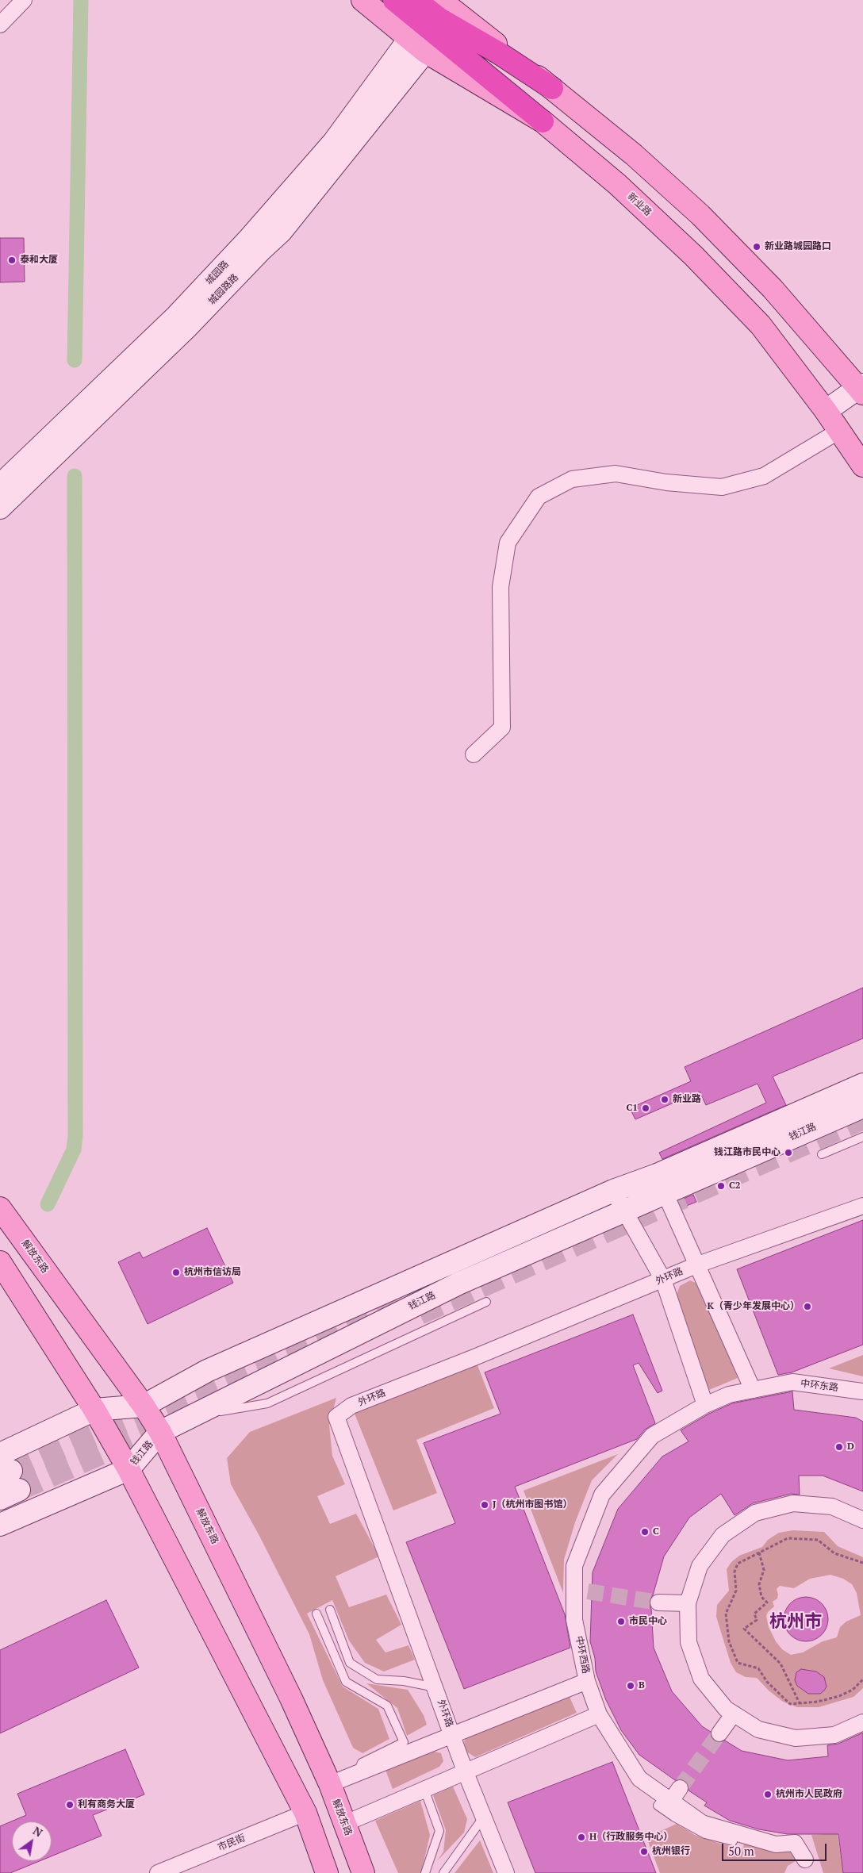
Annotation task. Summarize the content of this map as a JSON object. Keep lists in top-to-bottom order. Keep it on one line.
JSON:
{"streets":{"main road":["新业路","城园路","城园路路","钱江路","解放东路"],"street":["外环路","中环东路","中环西路","市民街"]},"crossings":[["新业路","城园路"],["新业路","城园路路"],["城园路","城园路路"],["钱江路","解放东路"],["中环东路","中环西路"]],"districts":["杭州市"],"places":["新业路城园路口","泰和大厦","新业路","C1","钱江路市民中心","C2","杭州市信访局","K（青少年发展中心）","D","J（杭州市图书馆）","C","市民中心","B","杭州市人民政府","利有商务大厦","H（行政服务中心）","杭州银行"],"scale_bar":"50 m","north":"top right"}
